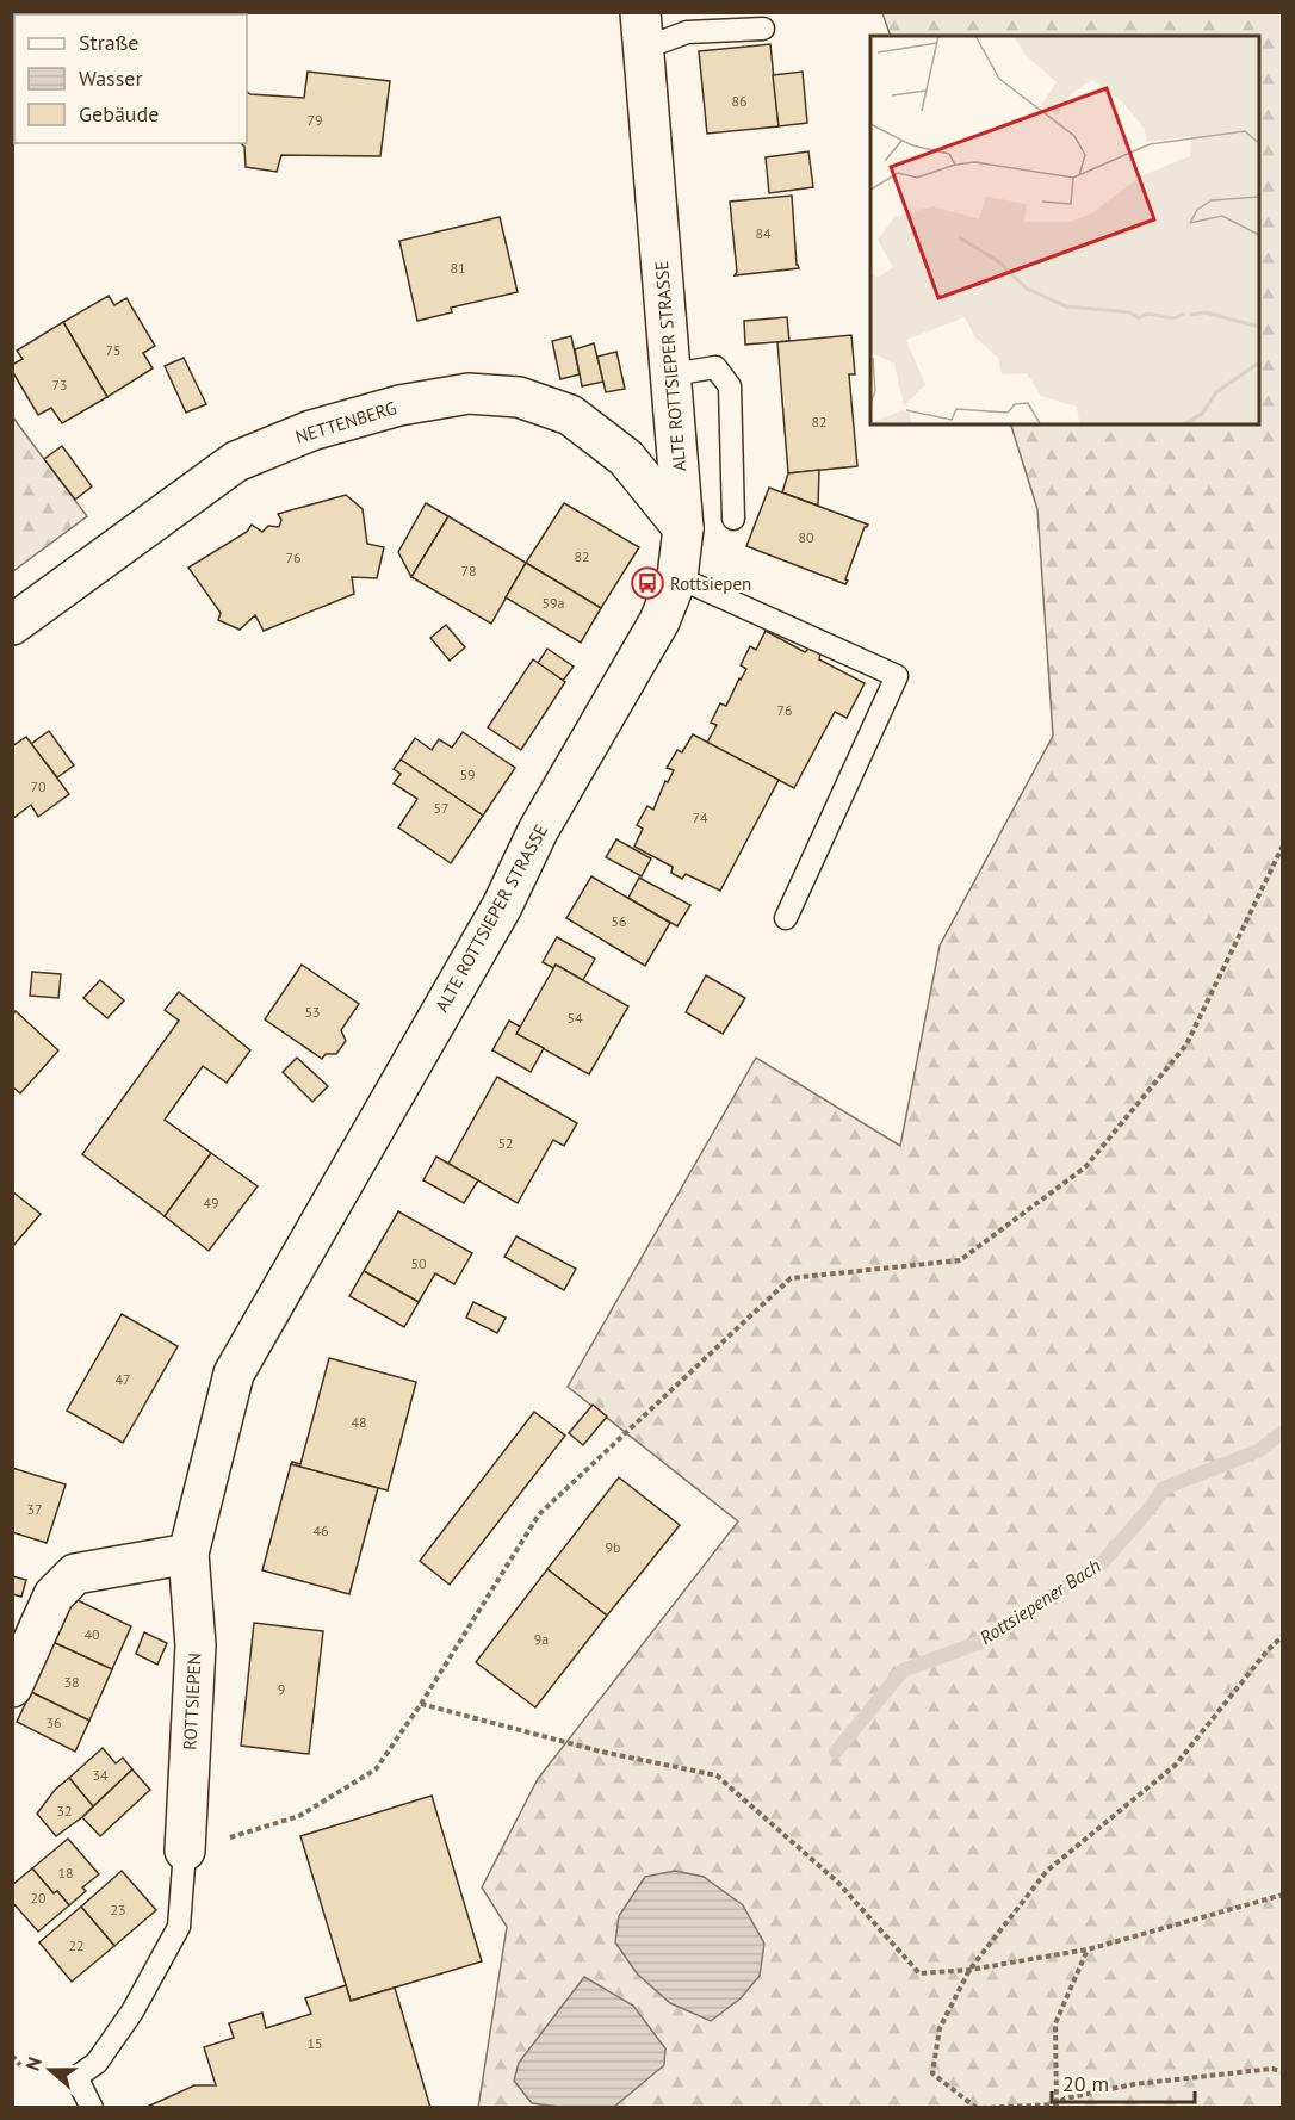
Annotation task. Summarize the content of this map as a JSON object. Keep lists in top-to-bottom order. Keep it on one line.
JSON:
{"streets":{"street":["ALTE ROTTSIEPER STRASSE","NETTENBERG","ROTTSIEPEN"]},"crossings":[["ALTE ROTTSIEPER STRASSE","NETTENBERG"],["ALTE ROTTSIEPER STRASSE","ROTTSIEPEN"]],"water":["Rottsiepener Bach"],"places":{"bus stop":["Rottsiepen"]},"house_numbers":["86","79","84","81","75","73","82","80","82","76","78","59a","76","59","70","57","74","56","53","54","52","49","50","47","48","37","46","9b","40","9a","38","9","36","34","32","18","20","23","22","15"],"legend":["Straße","Wasser","Gebäude"],"scale_bar":"20 m","north":"left"}
